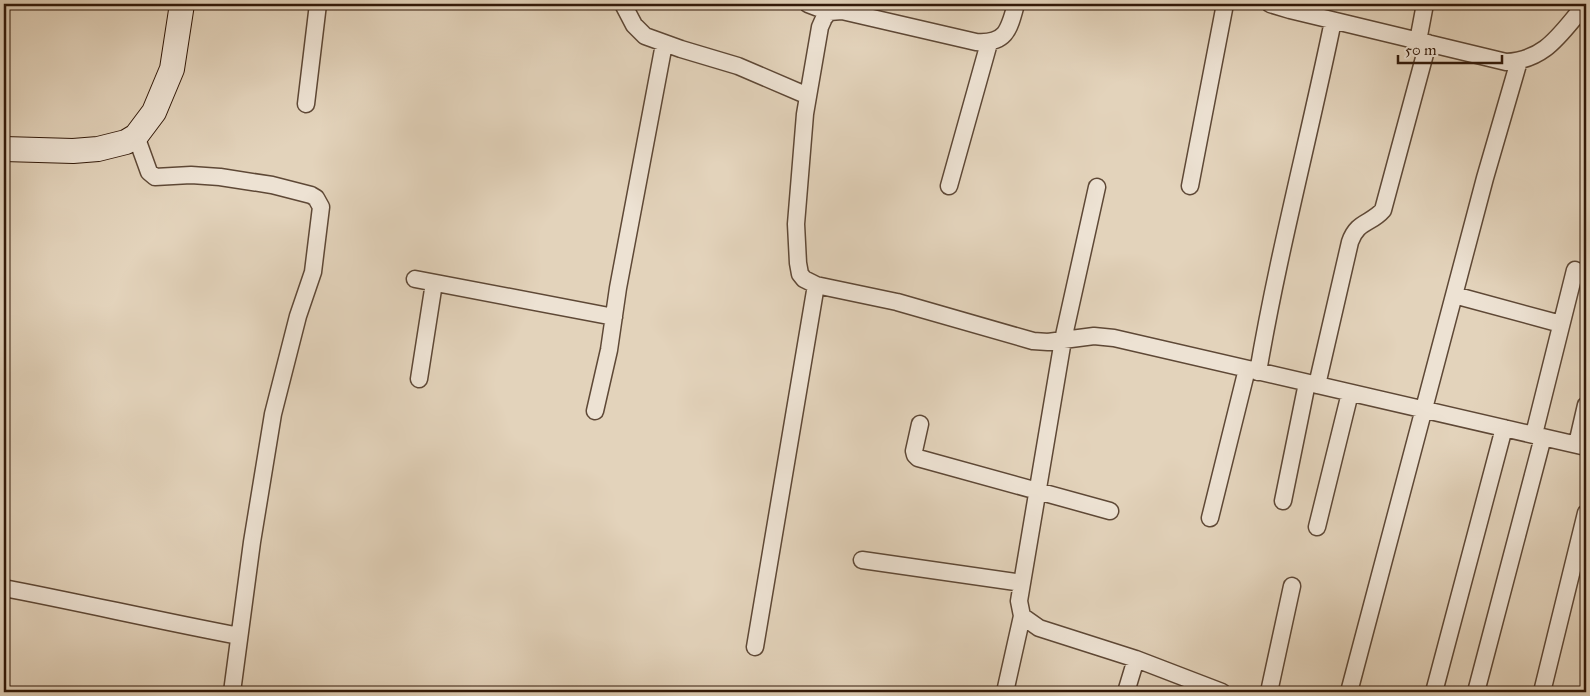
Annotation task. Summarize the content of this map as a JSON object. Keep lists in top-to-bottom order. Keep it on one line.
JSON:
{"scale_bar":"50 m"}
